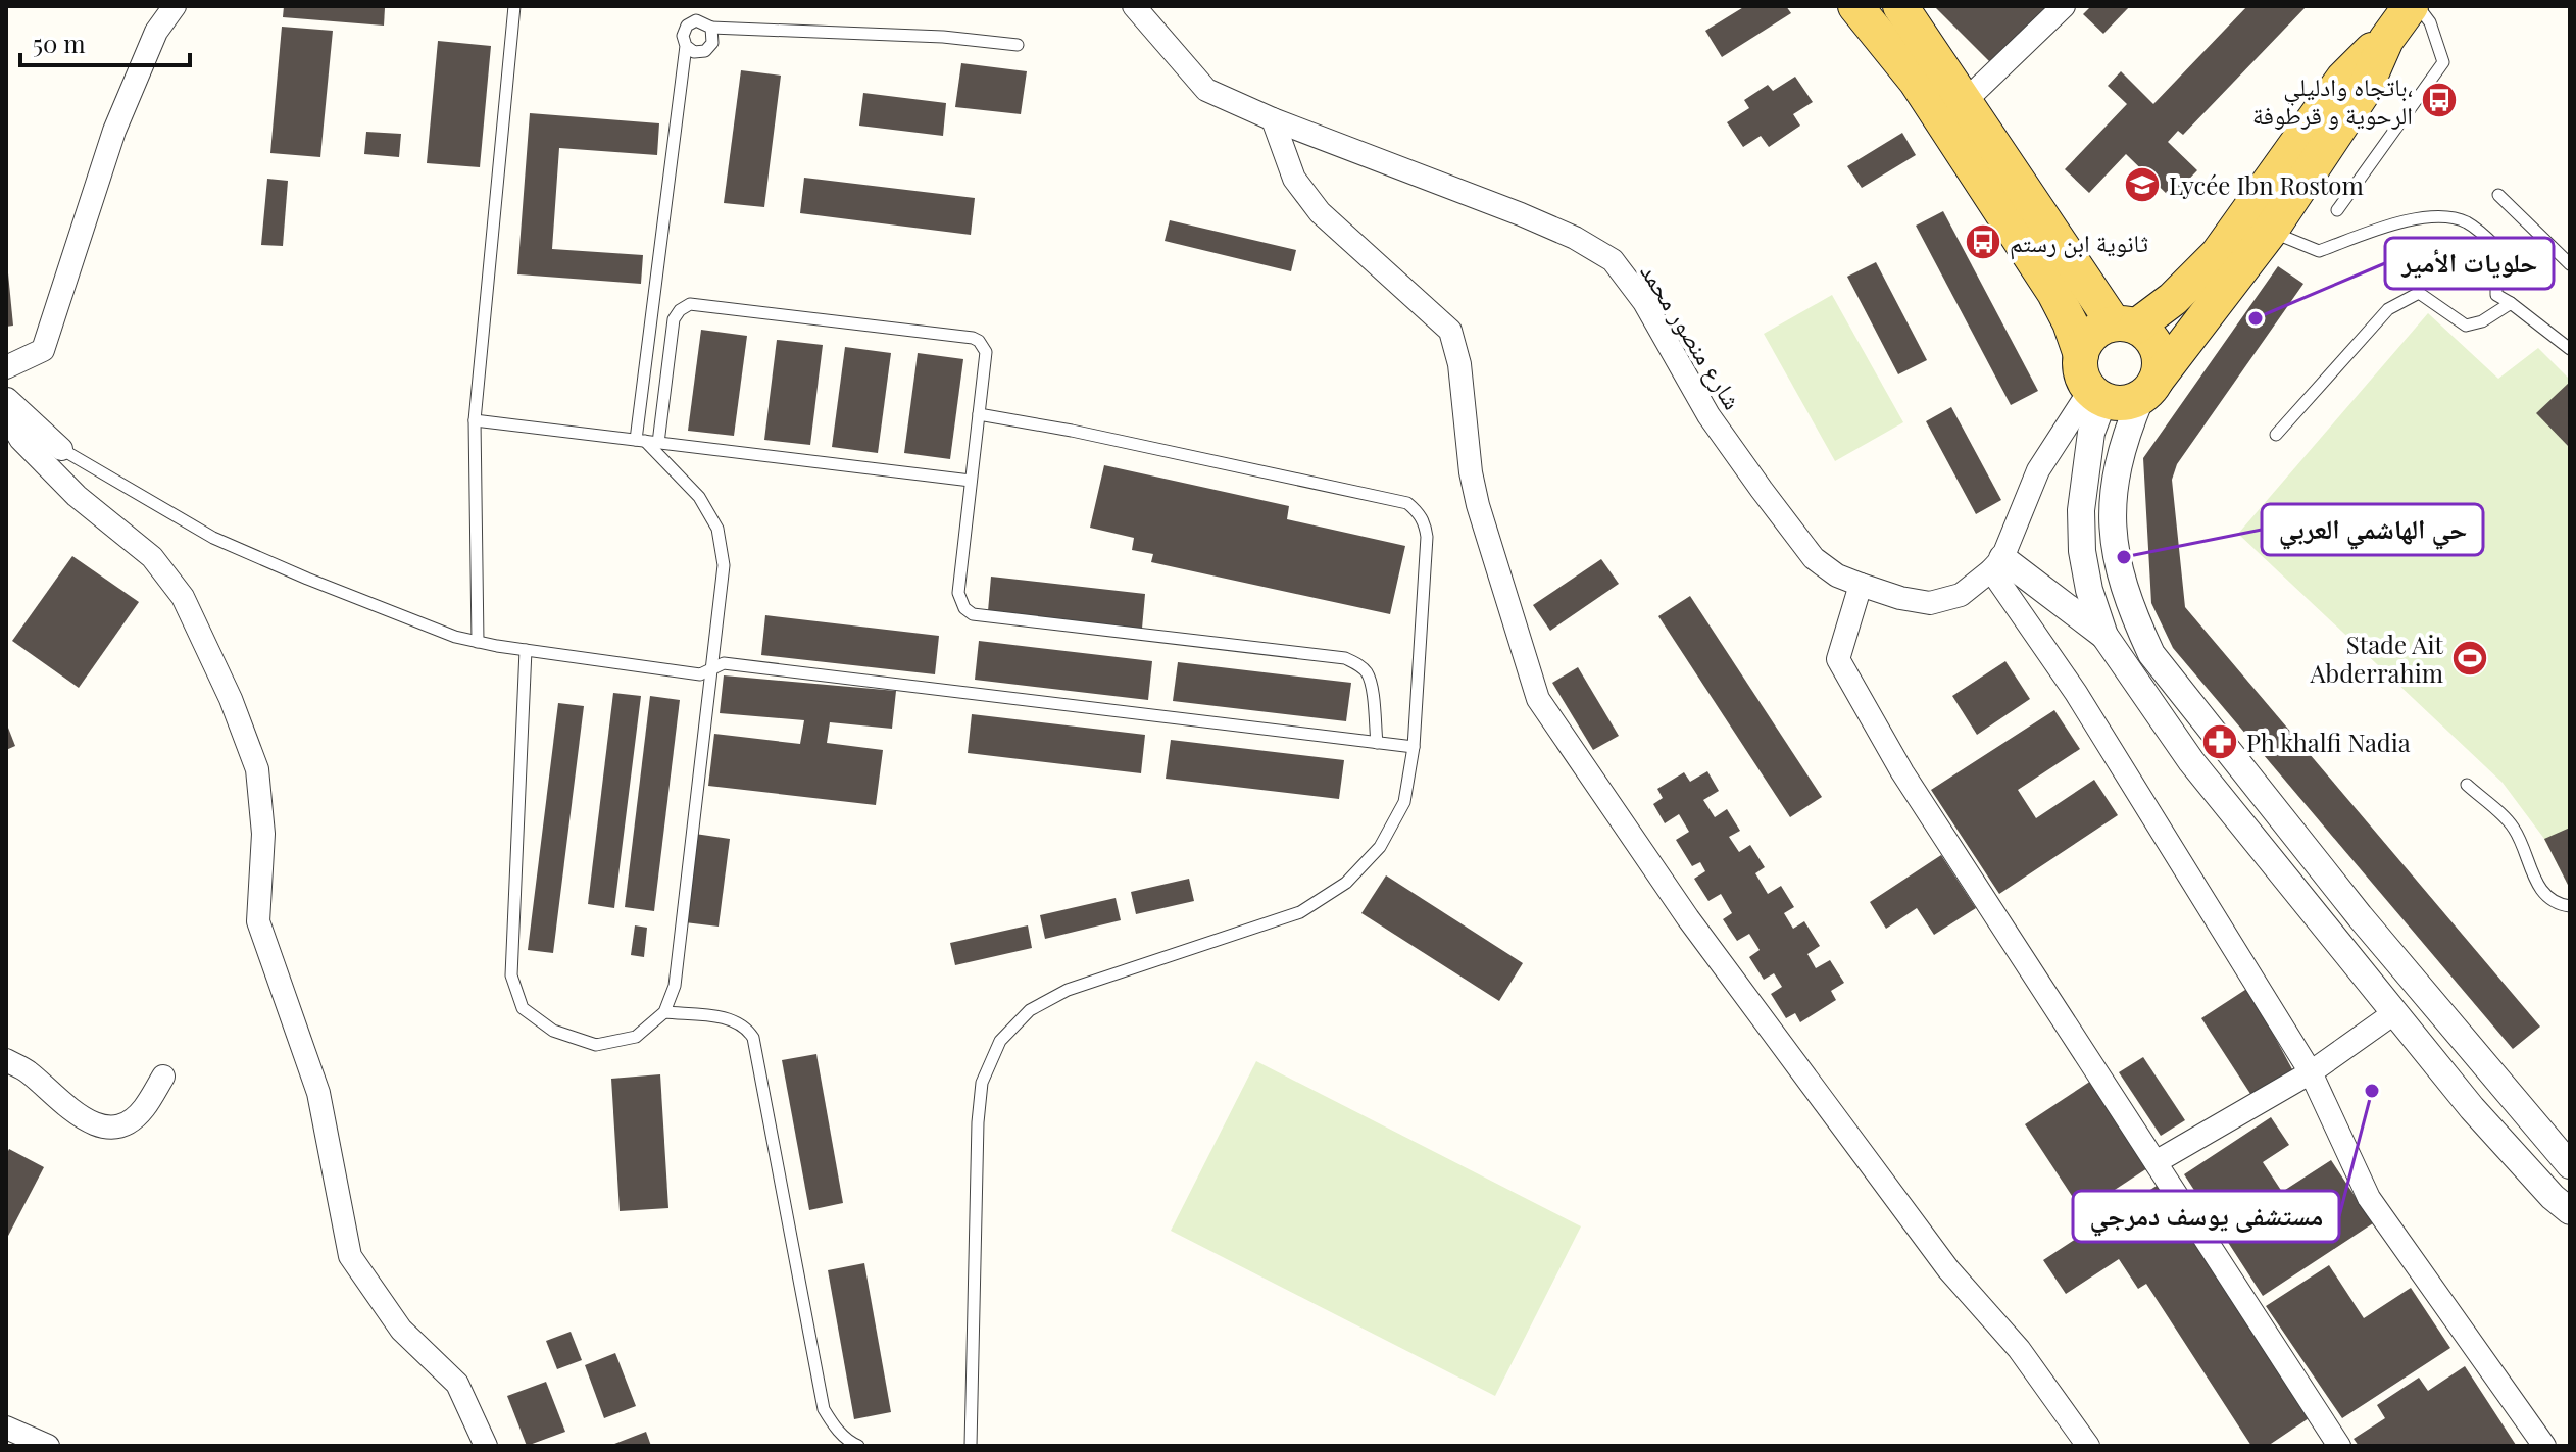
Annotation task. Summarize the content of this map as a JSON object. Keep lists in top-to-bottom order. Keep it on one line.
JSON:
{"streets":{"street":["شارع منصور محمد"]},"places":{"bus stop":["باتجاه وادليلي، الرحوية و قرطوفة","ثانوية ابن رستم"],"school or university":["Lycée Ibn Rostom"],"other":["حلويات الأمير","حي الهاشمي العربي","مستشفى يوسف دمرجي"],"sports":["Stade Ait Abderrahim"],"pharmacy":["Ph khalfi Nadia"]},"scale_bar":"50 m"}
